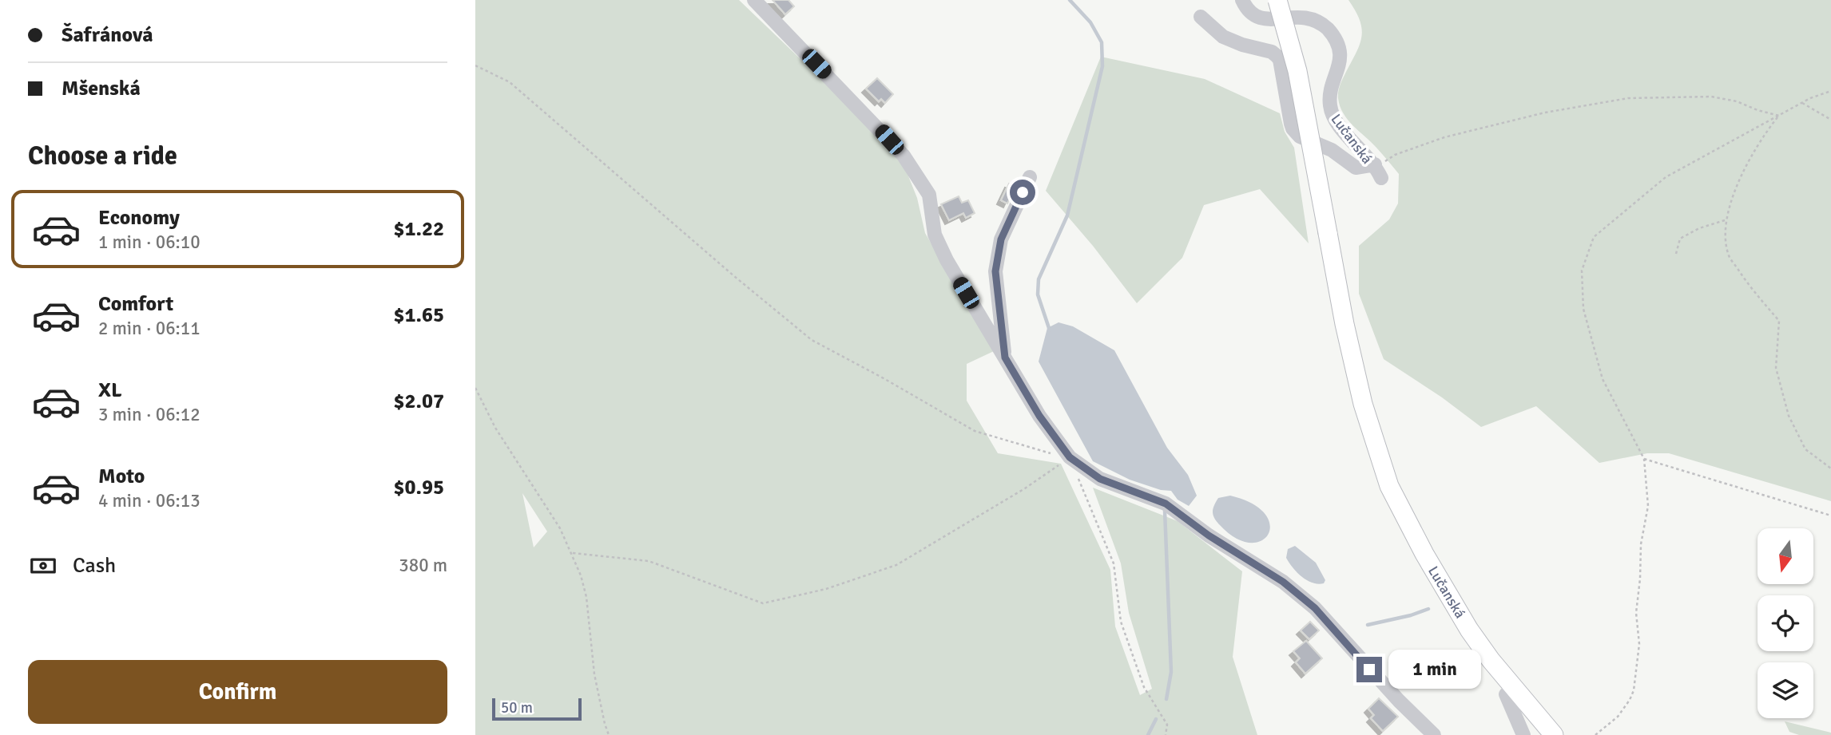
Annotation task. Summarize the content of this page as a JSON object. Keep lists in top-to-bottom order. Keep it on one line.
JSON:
{"streets":{"main road":["Lučanská"]},"scale_bar":"50 m","north":"bottom","page":{"banner":["Šafránová","Mšenská"],"heading":"Choose a ride","list":[{"name":"Economy","note":"1 min · 06:10","value":"$1.22"},{"name":"Comfort","note":"2 min · 06:11","value":"$1.65"},{"name":"XL","note":"3 min · 06:12","value":"$2.07"},{"name":"Moto","note":"4 min · 06:13","value":"$0.95"}],"pay":["Cash","380 m"],"buttons":"Confirm","bubble":"1 min","scale":"50 m"}}
